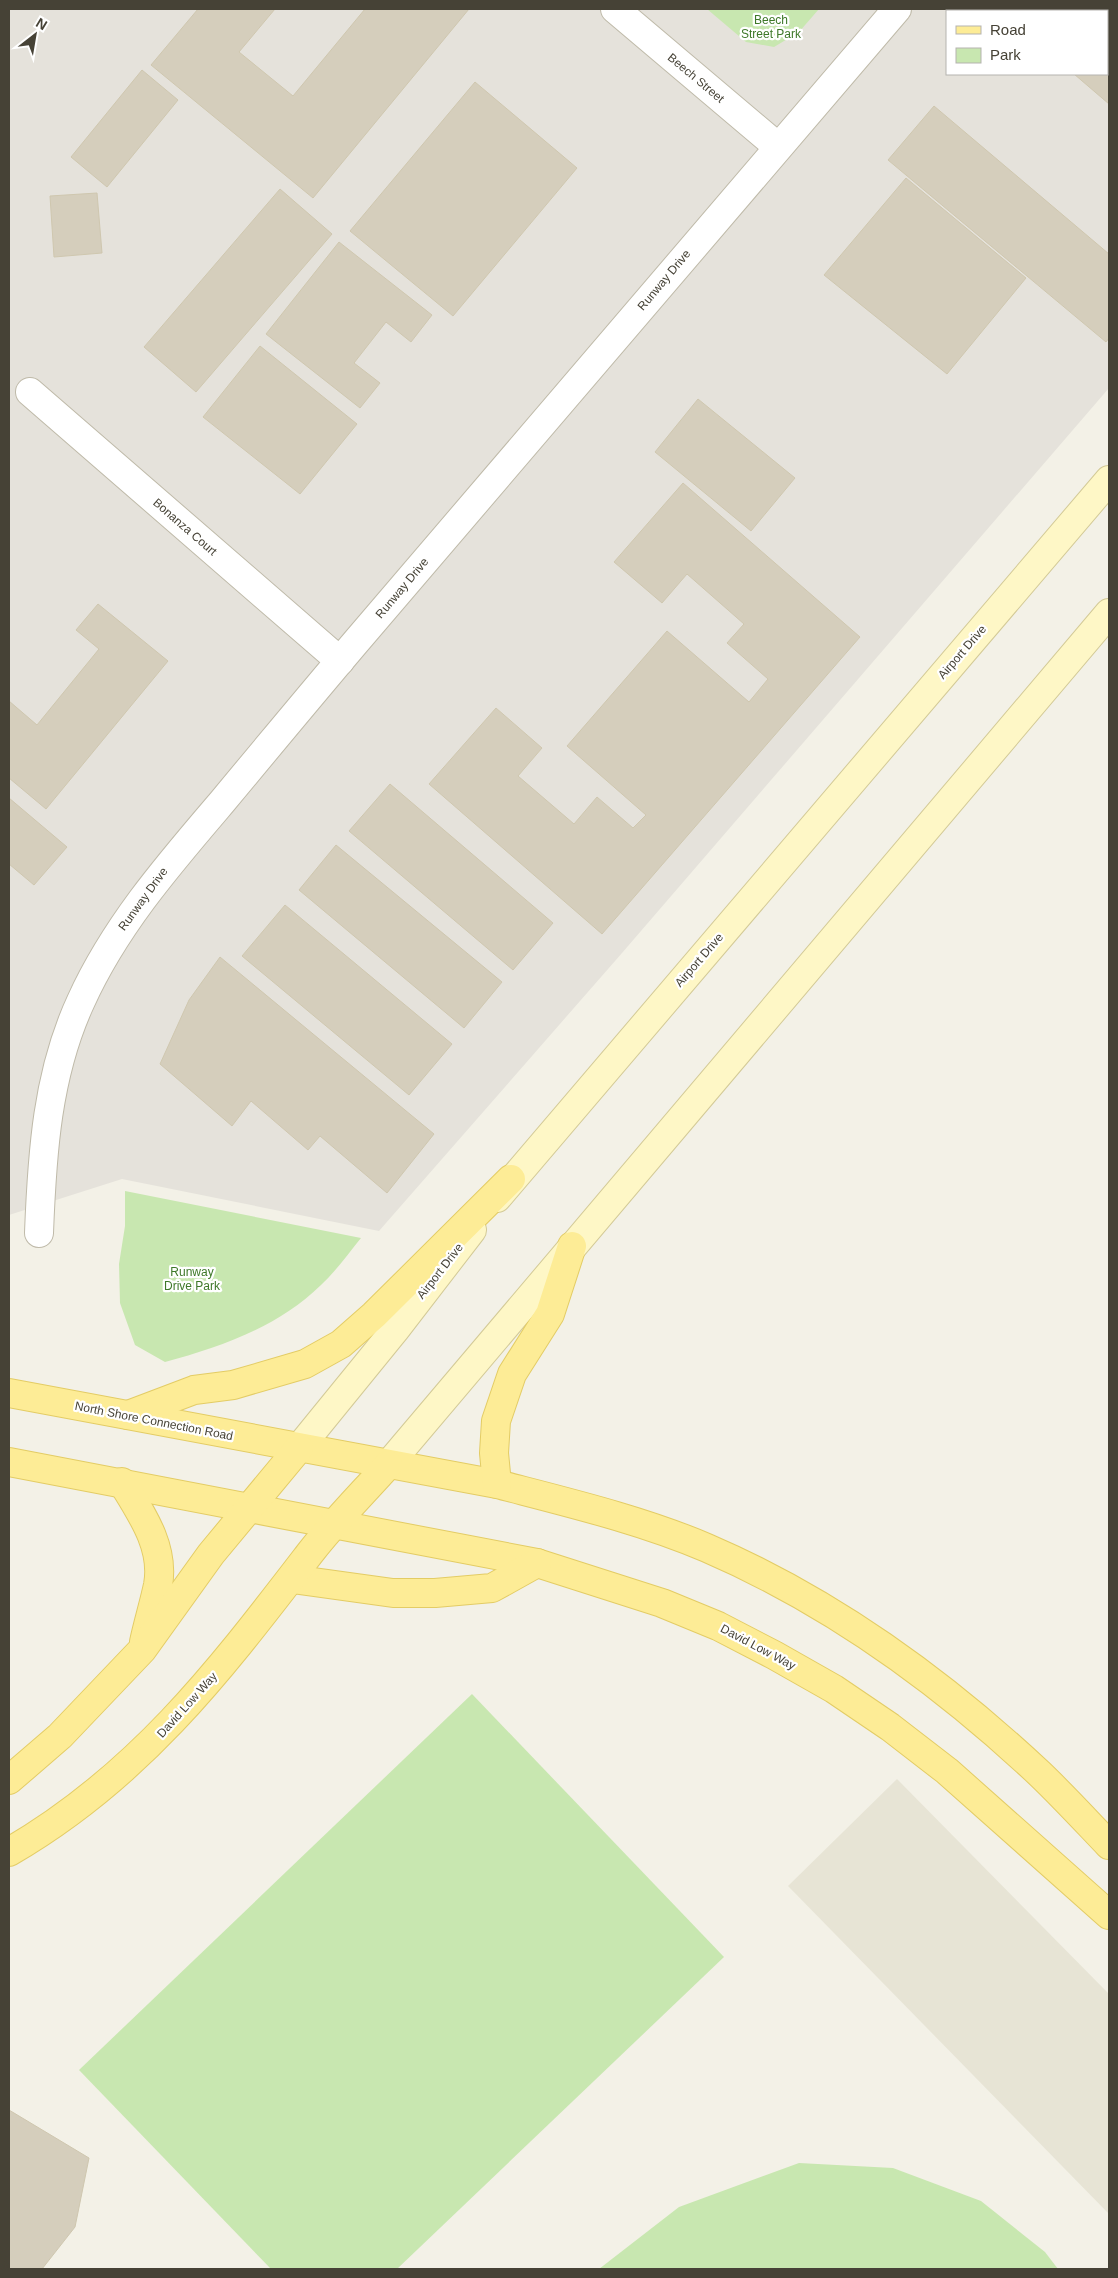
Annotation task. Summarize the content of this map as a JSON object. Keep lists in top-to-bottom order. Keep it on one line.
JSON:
{"streets":{"main road":["North Shore Connection Road","David Low Way"],"street":["Beech Street","Runway Drive","Bonanza Court","Airport Drive"]},"crossings":[["Beech Street","Runway Drive"],["Runway Drive","Bonanza Court"],["Airport Drive","North Shore Connection Road"]],"parks":["Beech Street Park","Runway Drive Park"],"legend":["Road","Park"],"north":"top right"}
